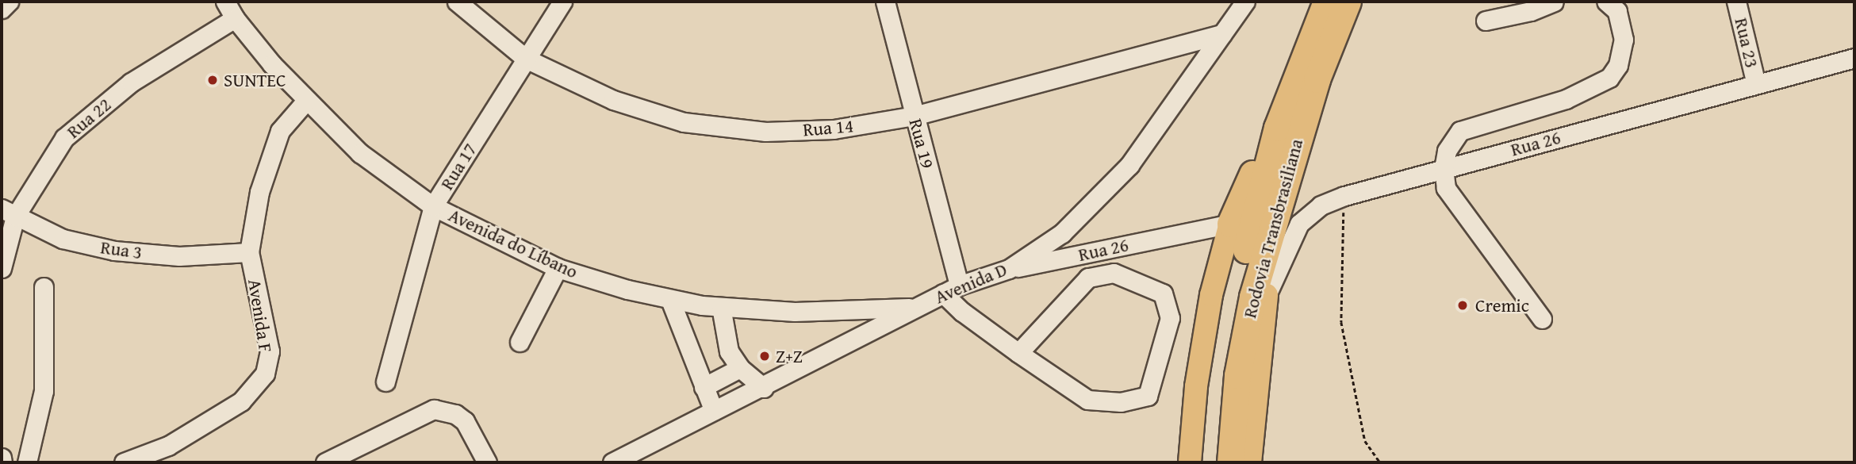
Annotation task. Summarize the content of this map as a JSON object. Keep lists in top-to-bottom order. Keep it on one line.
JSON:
{"streets":{"highway":["Rodovia Transbrasiliana"],"street":["Rua 23","Rua 22","Rua 14","Rua 19","Rua 26","Rua 17","Avenida do Líbano","Rua 3","Avenida D","Avenida F"]},"crossings":[["Rua 23","Rua 26"],["Rua 22","Avenida do Líbano"],["Rua 22","Rua 3"],["Rua 14","Rua 19"],["Rua 14","Rua 17"],["Rua 14","Avenida D"],["Rua 19","Avenida D"],["Rua 26","Rodovia Transbrasiliana"],["Rua 26","Avenida D"],["Rua 17","Avenida do Líbano"],["Avenida do Líbano","Avenida D"],["Avenida do Líbano","Avenida F"],["Rua 3","Avenida F"]],"places":["SUNTEC","Cremic","Z+Z"]}
